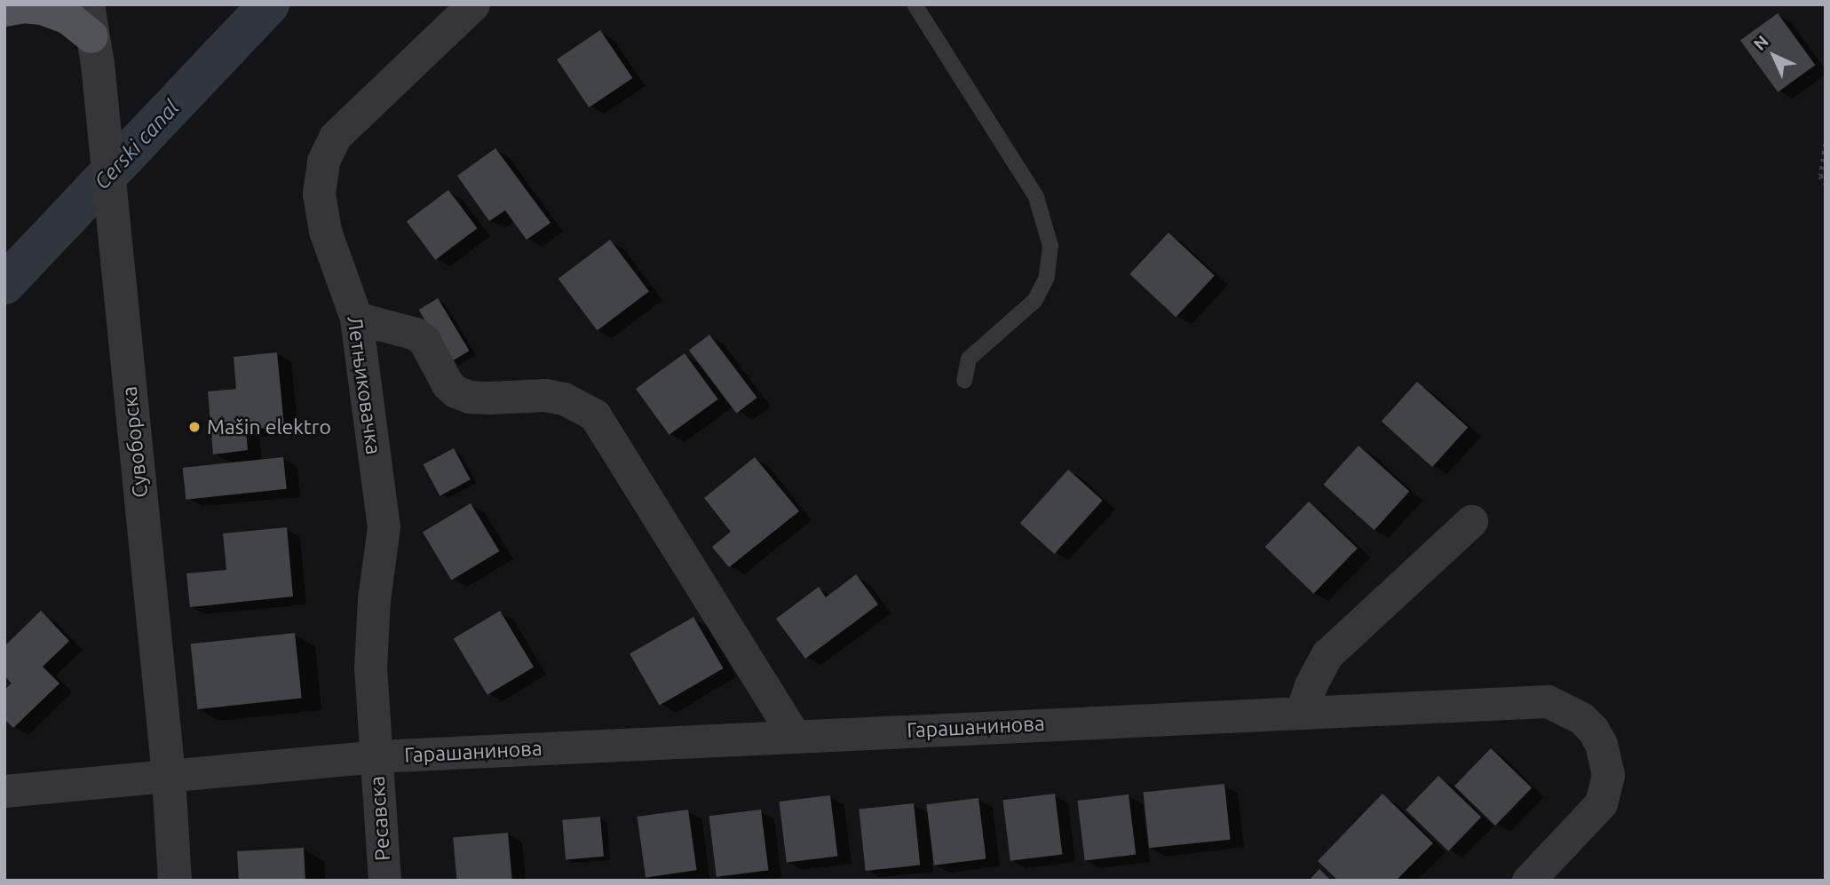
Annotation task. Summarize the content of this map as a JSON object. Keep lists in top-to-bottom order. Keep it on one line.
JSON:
{"streets":{"street":["Летњиковачка","Сувоборска","Гарашанинова","Ресавска"]},"crossings":[["Летњиковачка","Гарашанинова"],["Летњиковачка","Ресавска"],["Сувоборска","Гарашанинова"],["Гарашанинова","Ресавска"]],"water":["Cerski canal"],"places":["Mašin elektro"],"north":"top left"}
